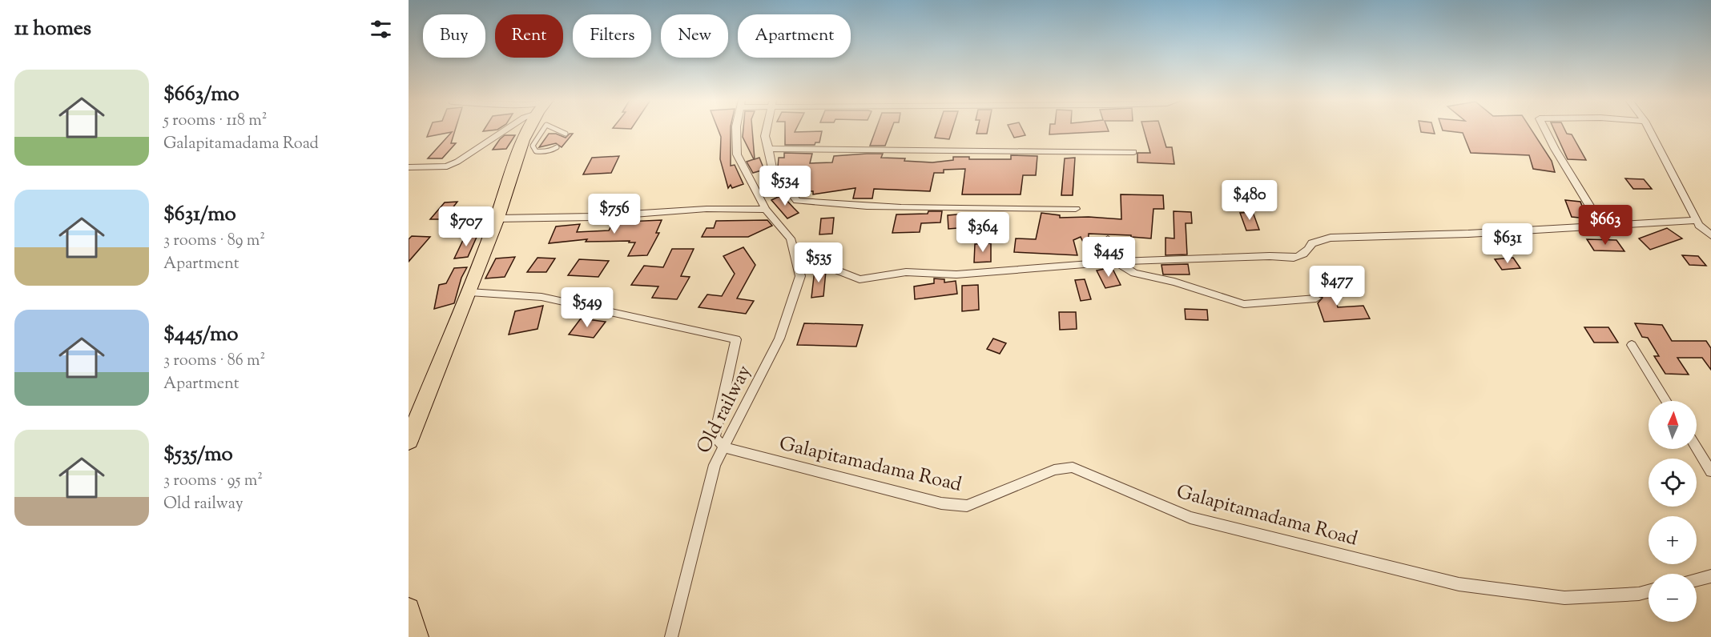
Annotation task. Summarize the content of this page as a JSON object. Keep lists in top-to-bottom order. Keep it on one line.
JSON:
{"streets":{"street":["Old railway","Galapitamadama Road"]},"crossings":[["Old railway","Galapitamadama Road"]],"north":"top","page":{"heading":"11 homes","chip":["Buy","Rent","Filters","New","Apartment"],"list":[{"name":"$663/mo","note":"5 rooms · 118 m² · Galapitamadama Road"},{"name":"$631/mo","note":"3 rooms · 89 m² · Apartment"},{"name":"$445/mo","note":"3 rooms · 86 m² · Apartment"},{"name":"$535/mo","note":"3 rooms · 95 m² · Old railway"}],"price":["$534","$480","$756","$663","$707","$364","$631","$445","$535","$477","$549"],"map_buttons":["+","−"]}}
